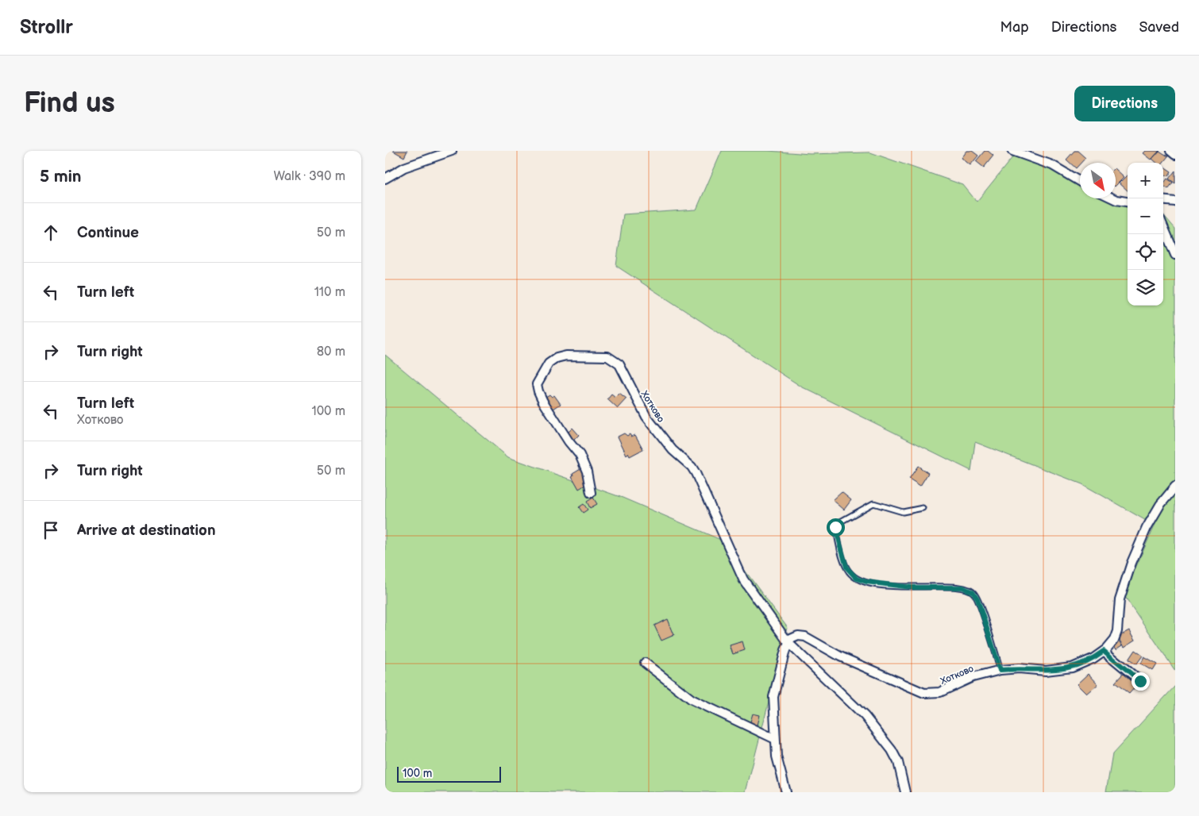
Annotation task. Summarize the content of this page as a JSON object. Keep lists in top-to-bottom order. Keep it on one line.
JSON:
{"streets":{"street":["Хотково"]},"scale_bar":"100 m","north":"bottom right","page":{"header":"Strollr","nav":["Map","Directions","Saved"],"buttons":"Directions","title":"Find us","heading":["5 min","Walk · 390 m"],"map_buttons":["+","−"],"list":[["Continue","50 m"],["Turn left","110 m"],["Turn right","80 m"],["Turn left","Хотково","100 m"],["Turn right","50 m"],"Arrive at destination"],"scale":"100 m"}}
